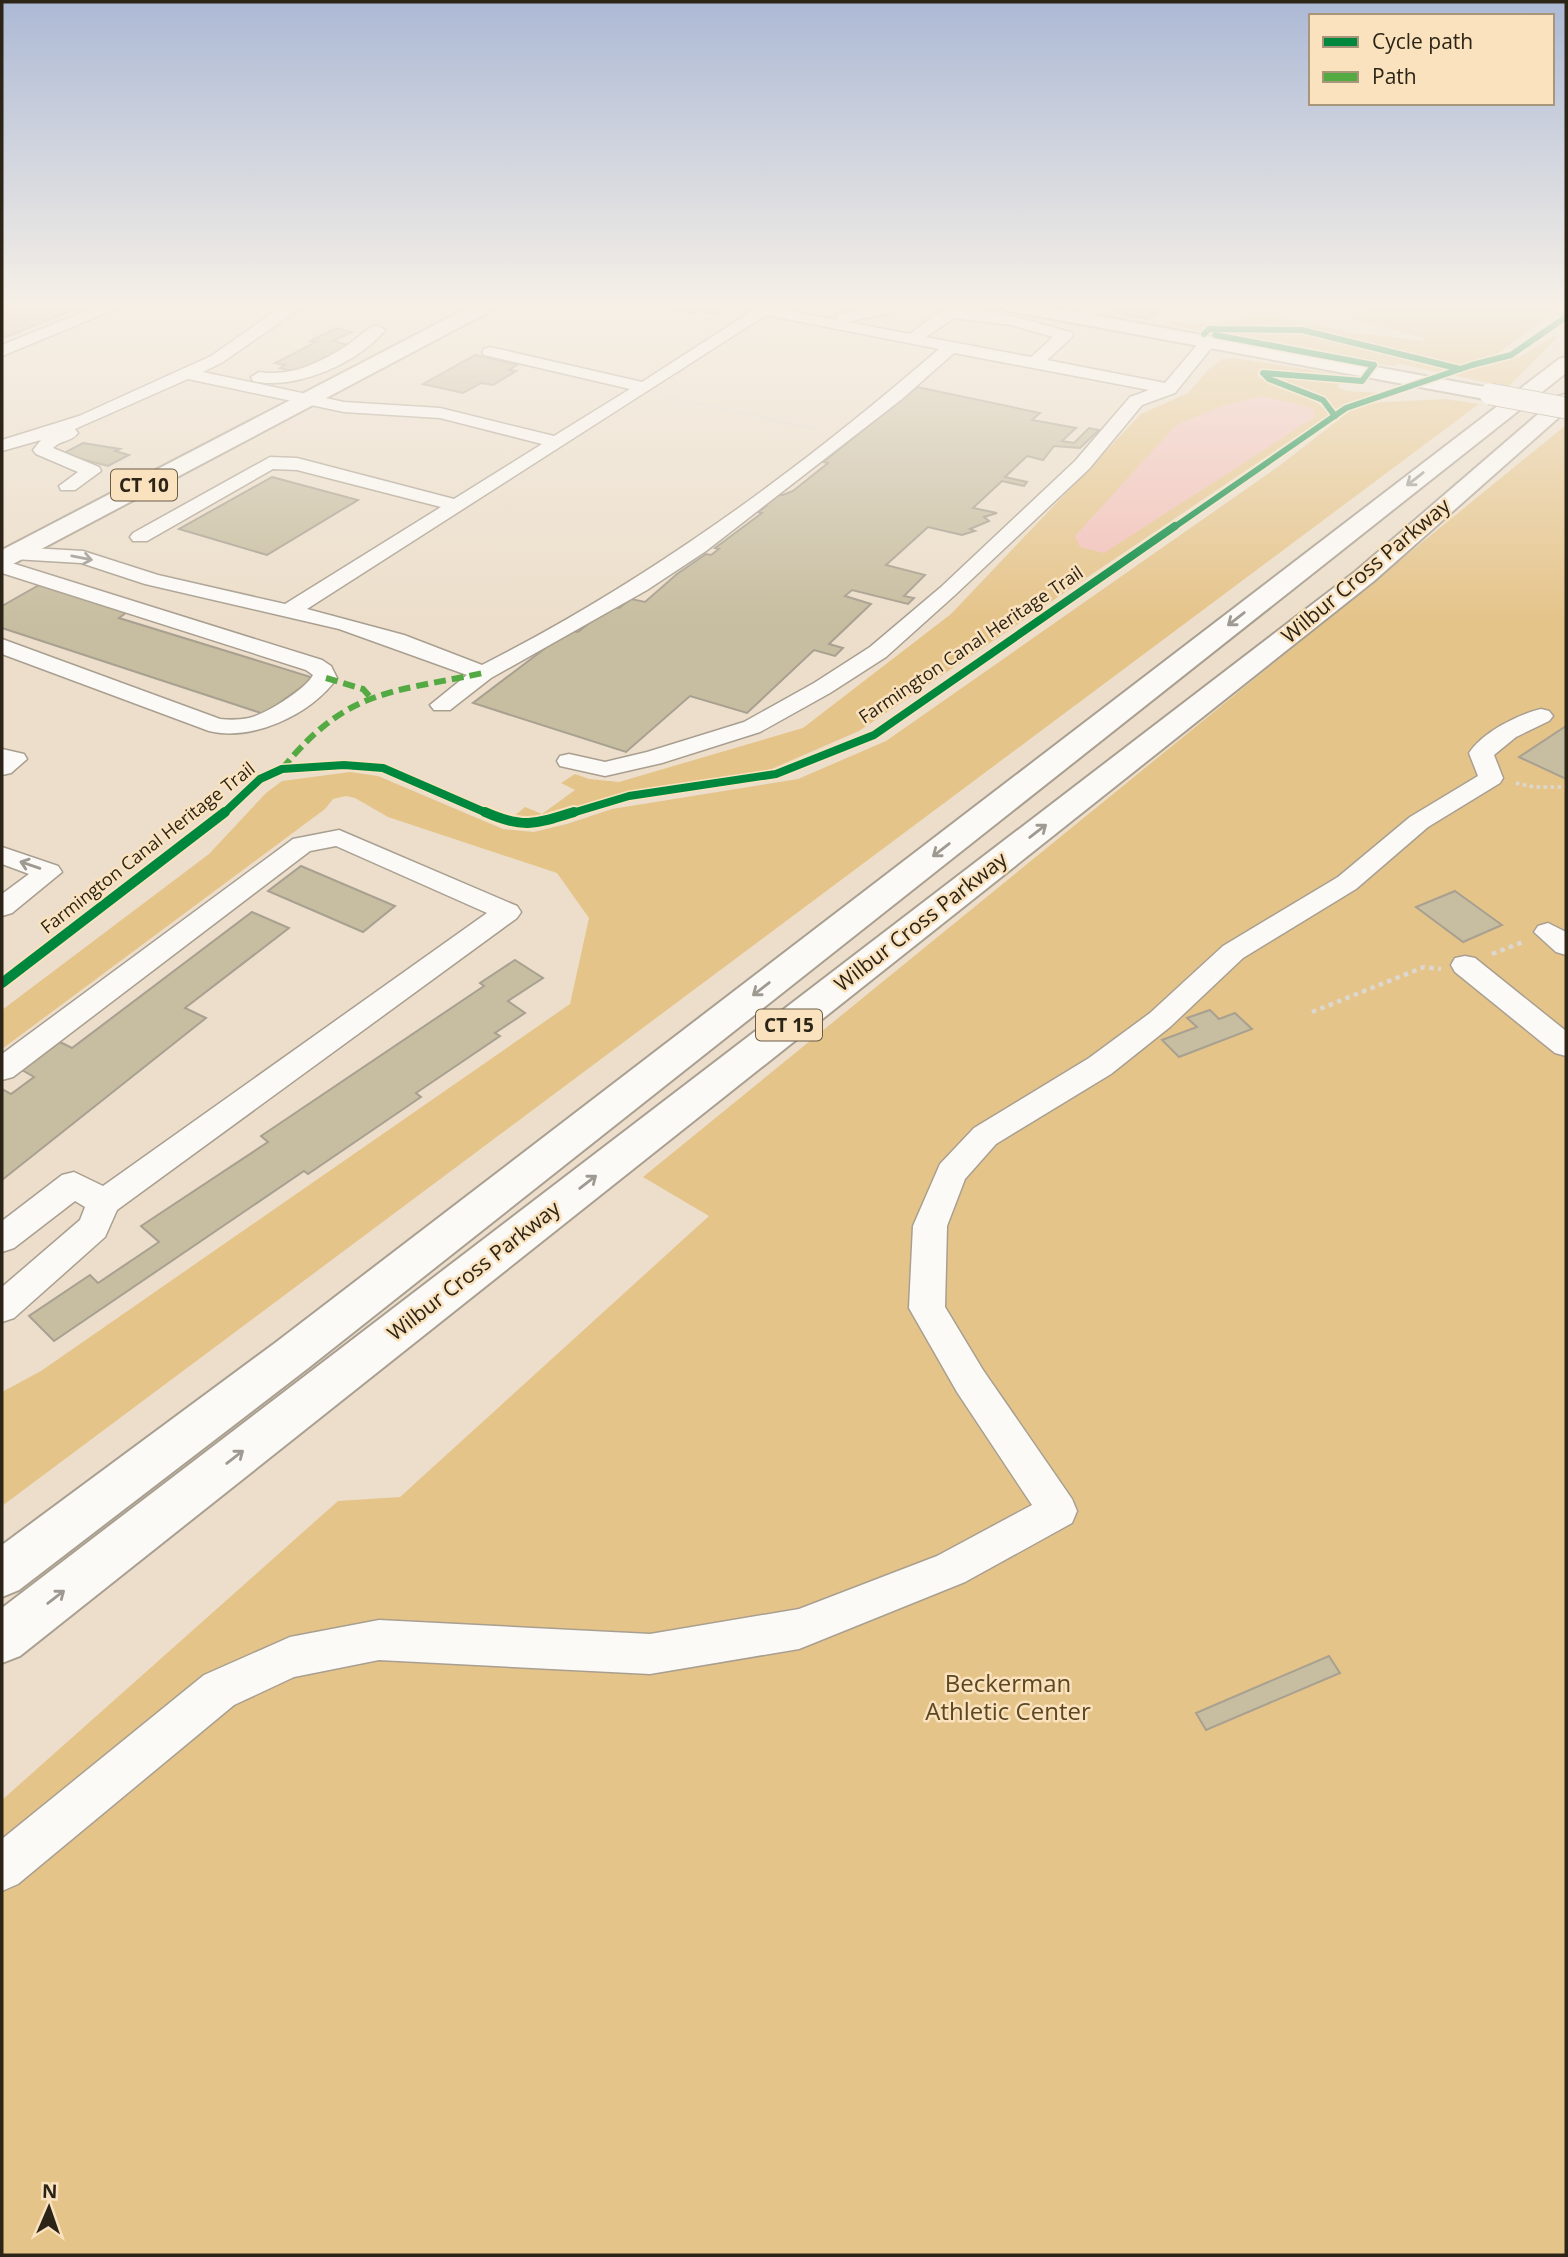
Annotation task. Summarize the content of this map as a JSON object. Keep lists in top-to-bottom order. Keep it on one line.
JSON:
{"streets":{"main road":["CT 10","Wilbur Cross Parkway","CT 15"],"cycle path":["Farmington Canal Heritage Trail"]},"parks":["Beckerman Athletic Center"],"legend":["Cycle path","Path"],"north":"top"}
